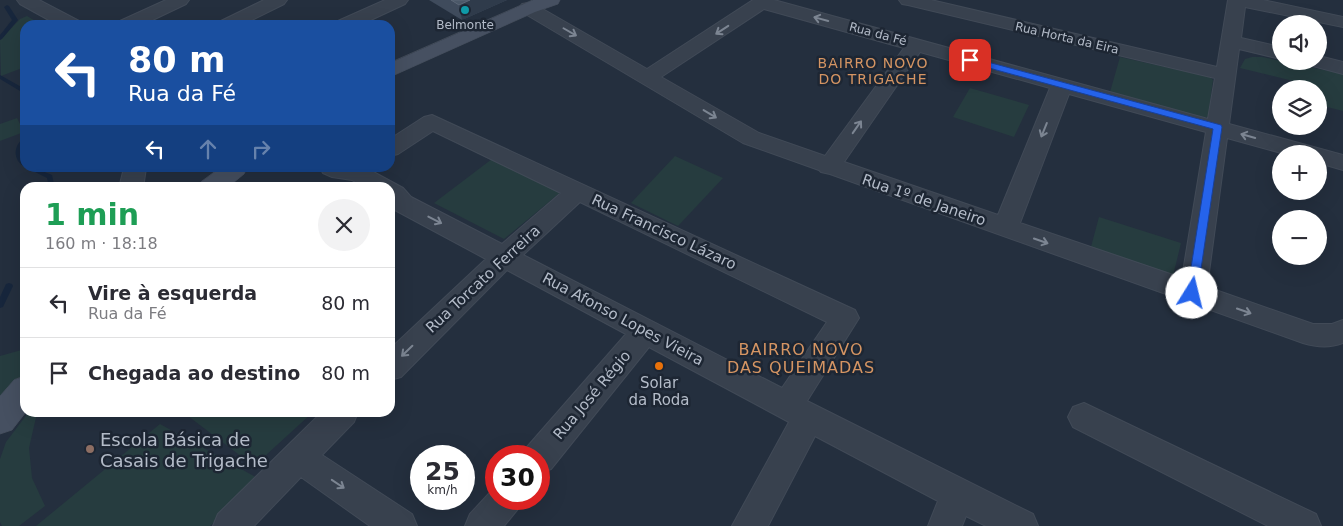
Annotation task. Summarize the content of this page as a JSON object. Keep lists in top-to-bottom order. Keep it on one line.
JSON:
{"streets":{"street":["Rua da Fé","Rua Horta da Eira","Rua 1º de Janeiro","Rua Francisco Lázaro","Rua Torcato Ferreira","Rua Afonso Lopes Vieira","Rua José Régio"]},"crossings":[["Rua Francisco Lázaro","Rua Torcato Ferreira"],["Rua Francisco Lázaro","Rua Afonso Lopes Vieira"],["Rua Torcato Ferreira","Rua Afonso Lopes Vieira"],["Rua Afonso Lopes Vieira","Rua José Régio"]],"one_way":["Rua Torcato Ferreira"],"districts":["BAIRRO NOVO DO TRIGACHE","BAIRRO NOVO DAS QUEIMADAS"],"places":["Belmonte","Solar da Roda","Escola Básica de Casais de Trigache"],"page":{"map_buttons":["+","−"],"turn":["80 m","Rua da Fé"],"heading":["1 min","160 m · 18:18"],"list":[{"name":"Vire à esquerda","note":"Rua da Fé","value":"80 m"},{"name":"Chegada ao destino","value":"80 m"}],"speed":"25 km/h","limit":"30"}}
